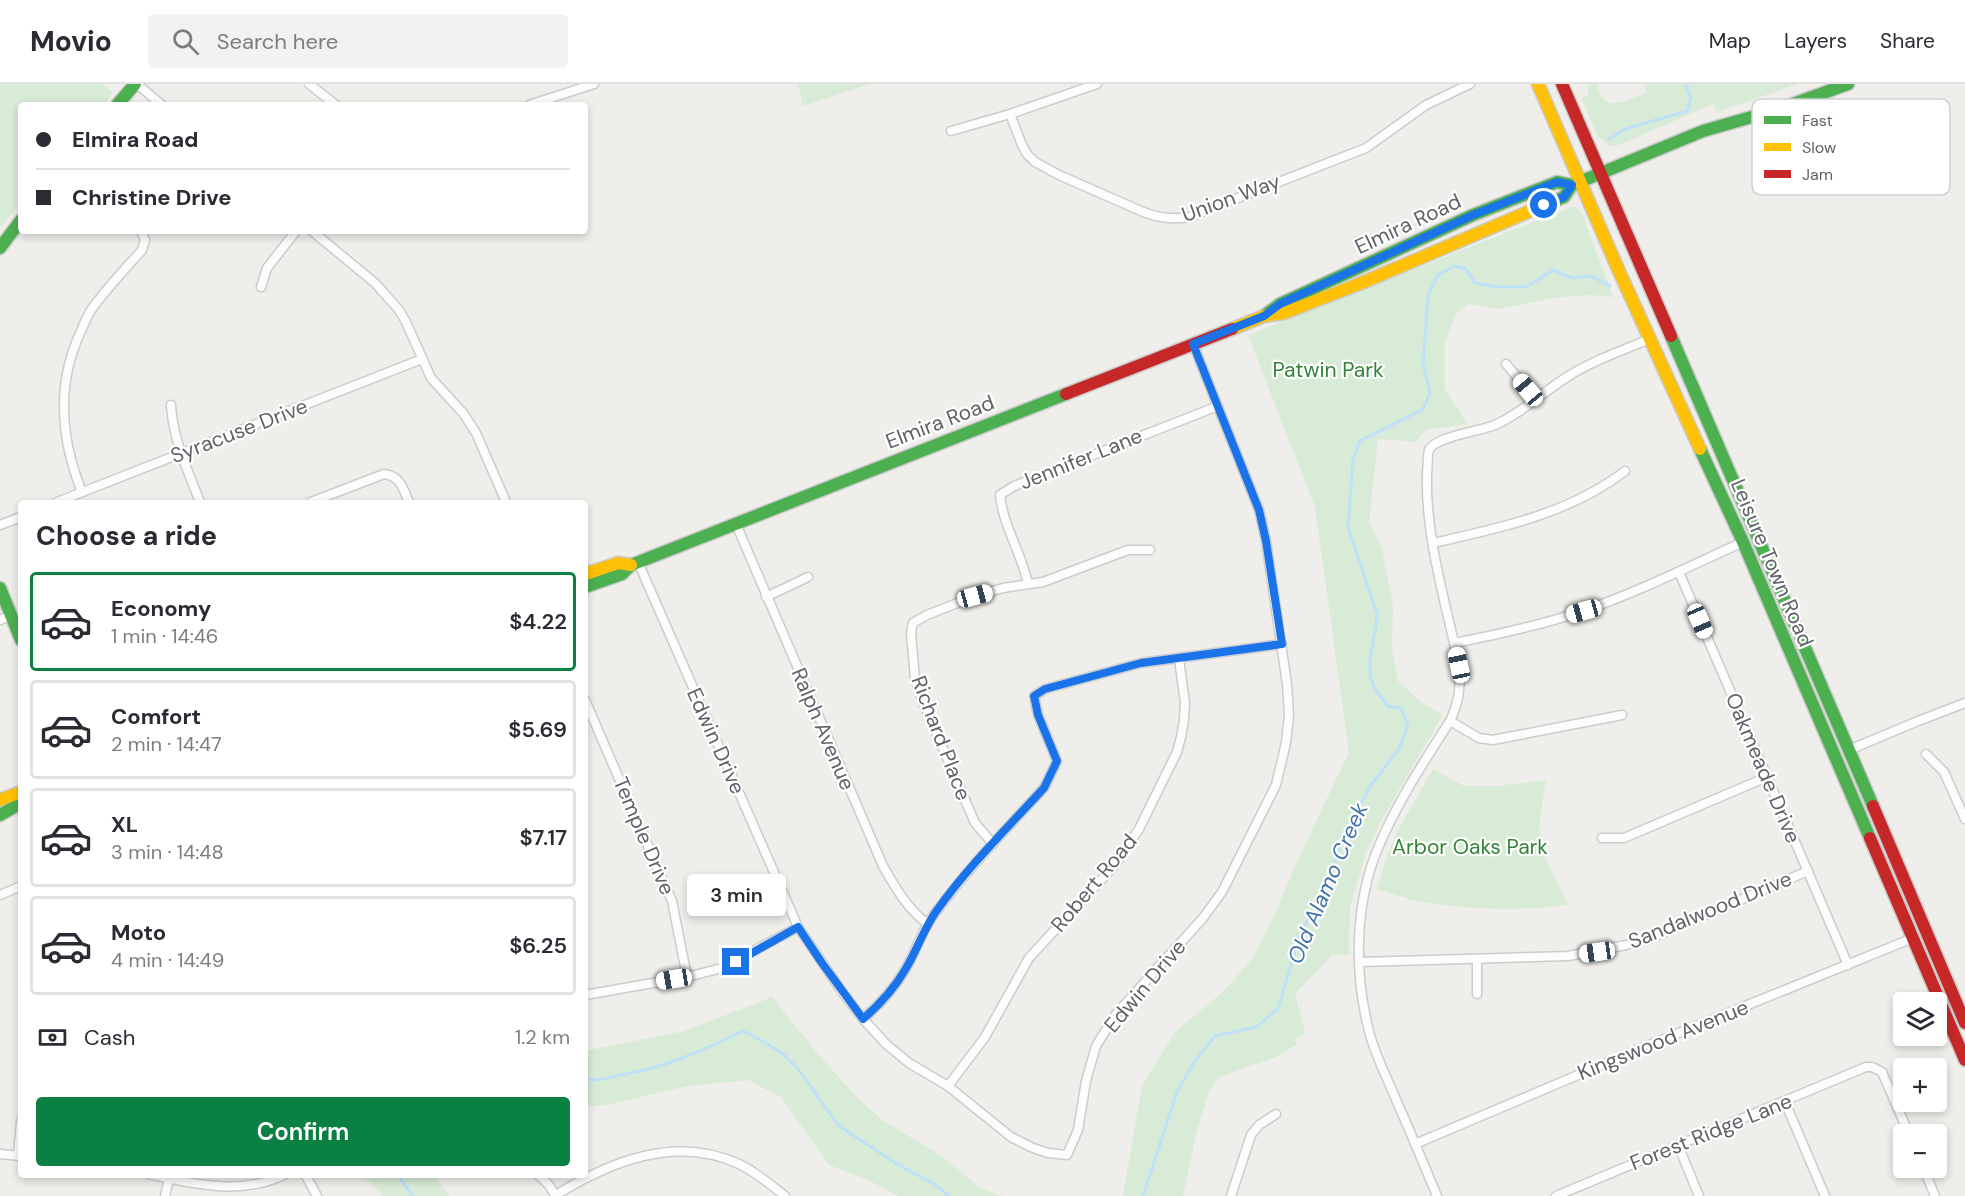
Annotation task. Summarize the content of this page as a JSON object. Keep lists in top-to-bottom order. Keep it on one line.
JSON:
{"streets":{"main road":["Elmira Road","Leisure Town Road"],"street":["Union Way","Syracuse Drive","Jennifer Lane","Ralph Avenue","Richard Place","Edwin Drive","Oakmeade Drive","Temple Drive","Robert Road","Sandalwood Drive","Kingswood Avenue","Forest Ridge Lane"]},"crossings":[["Elmira Road","Leisure Town Road"],["Elmira Road","Ralph Avenue"],["Elmira Road","Edwin Drive"],["Jennifer Lane","Richard Place"],["Jennifer Lane","Edwin Drive"],["Leisure Town Road","Kingswood Avenue"],["Edwin Drive","Robert Road"],["Oakmeade Drive","Sandalwood Drive"],["Oakmeade Drive","Kingswood Avenue"]],"water":["Old Alamo Creek"],"parks":["Patwin Park","Arbor Oaks Park"],"legend":["Fast","Slow","Jam"],"page":{"header":"Movio","search":"Search here","nav":["Map","Layers","Share"],"banner":["Elmira Road","Christine Drive"],"heading":"Choose a ride","list":[{"name":"Economy","note":"1 min · 14:46","value":"$4.22"},{"name":"Comfort","note":"2 min · 14:47","value":"$5.69"},{"name":"XL","note":"3 min · 14:48","value":"$7.17"},{"name":"Moto","note":"4 min · 14:49","value":"$6.25"}],"bubble":"3 min","map_buttons":["+","−"],"pay":["Cash","1.2 km"],"buttons":"Confirm"}}
